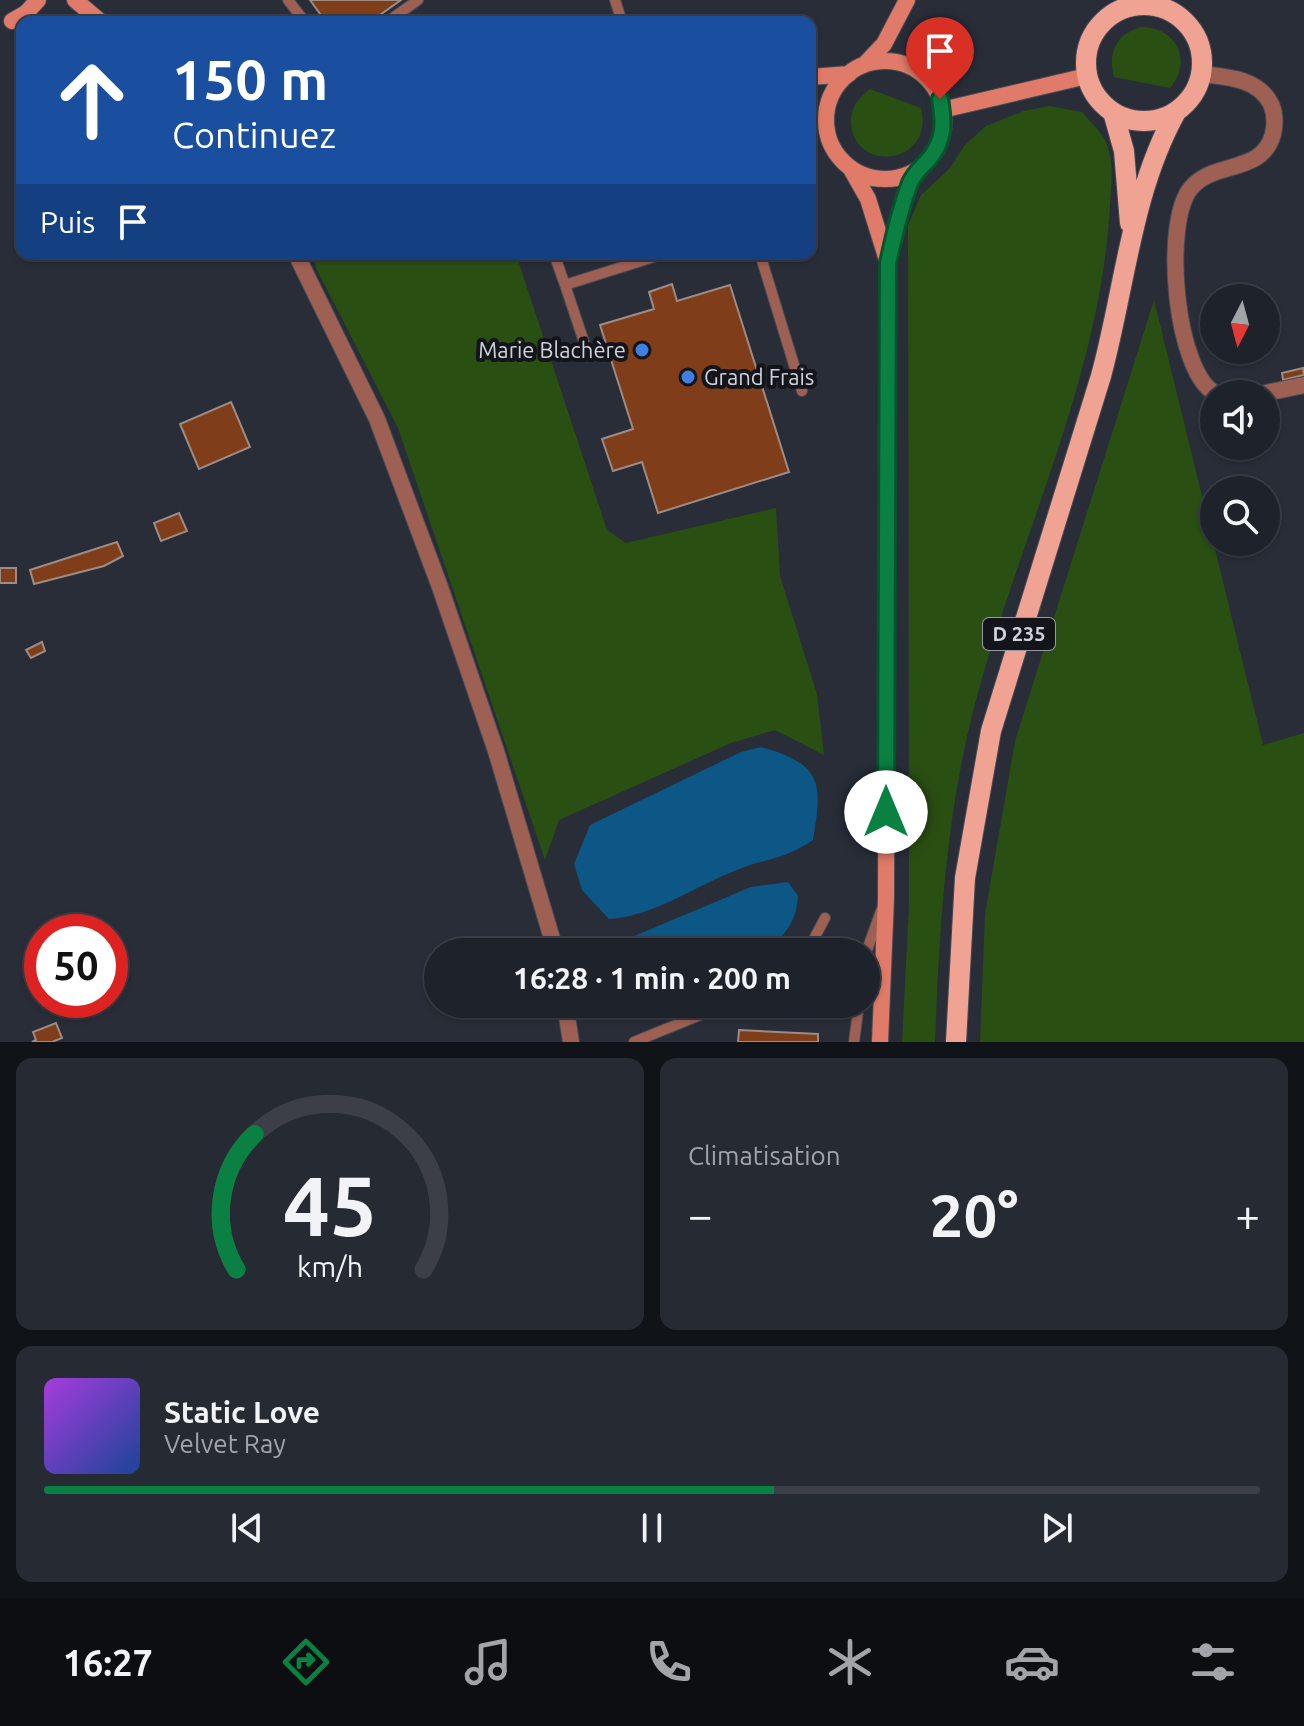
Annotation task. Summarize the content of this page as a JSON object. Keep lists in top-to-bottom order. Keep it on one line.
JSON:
{"streets":{"main road":["D 235"]},"places":["Marie Blachère","Grand Frais"],"north":"bottom","page":{"turn":["150 m","Continuez"],"then":"Puis","limit":"50","trip":"16:28 · 1 min · 200 m","tile":"Climatisation","heat":["−","20°","+"],"song":["Static Love","Velvet Ray"],"tabs":"16:27","gauge":["45","km/h"]}}
